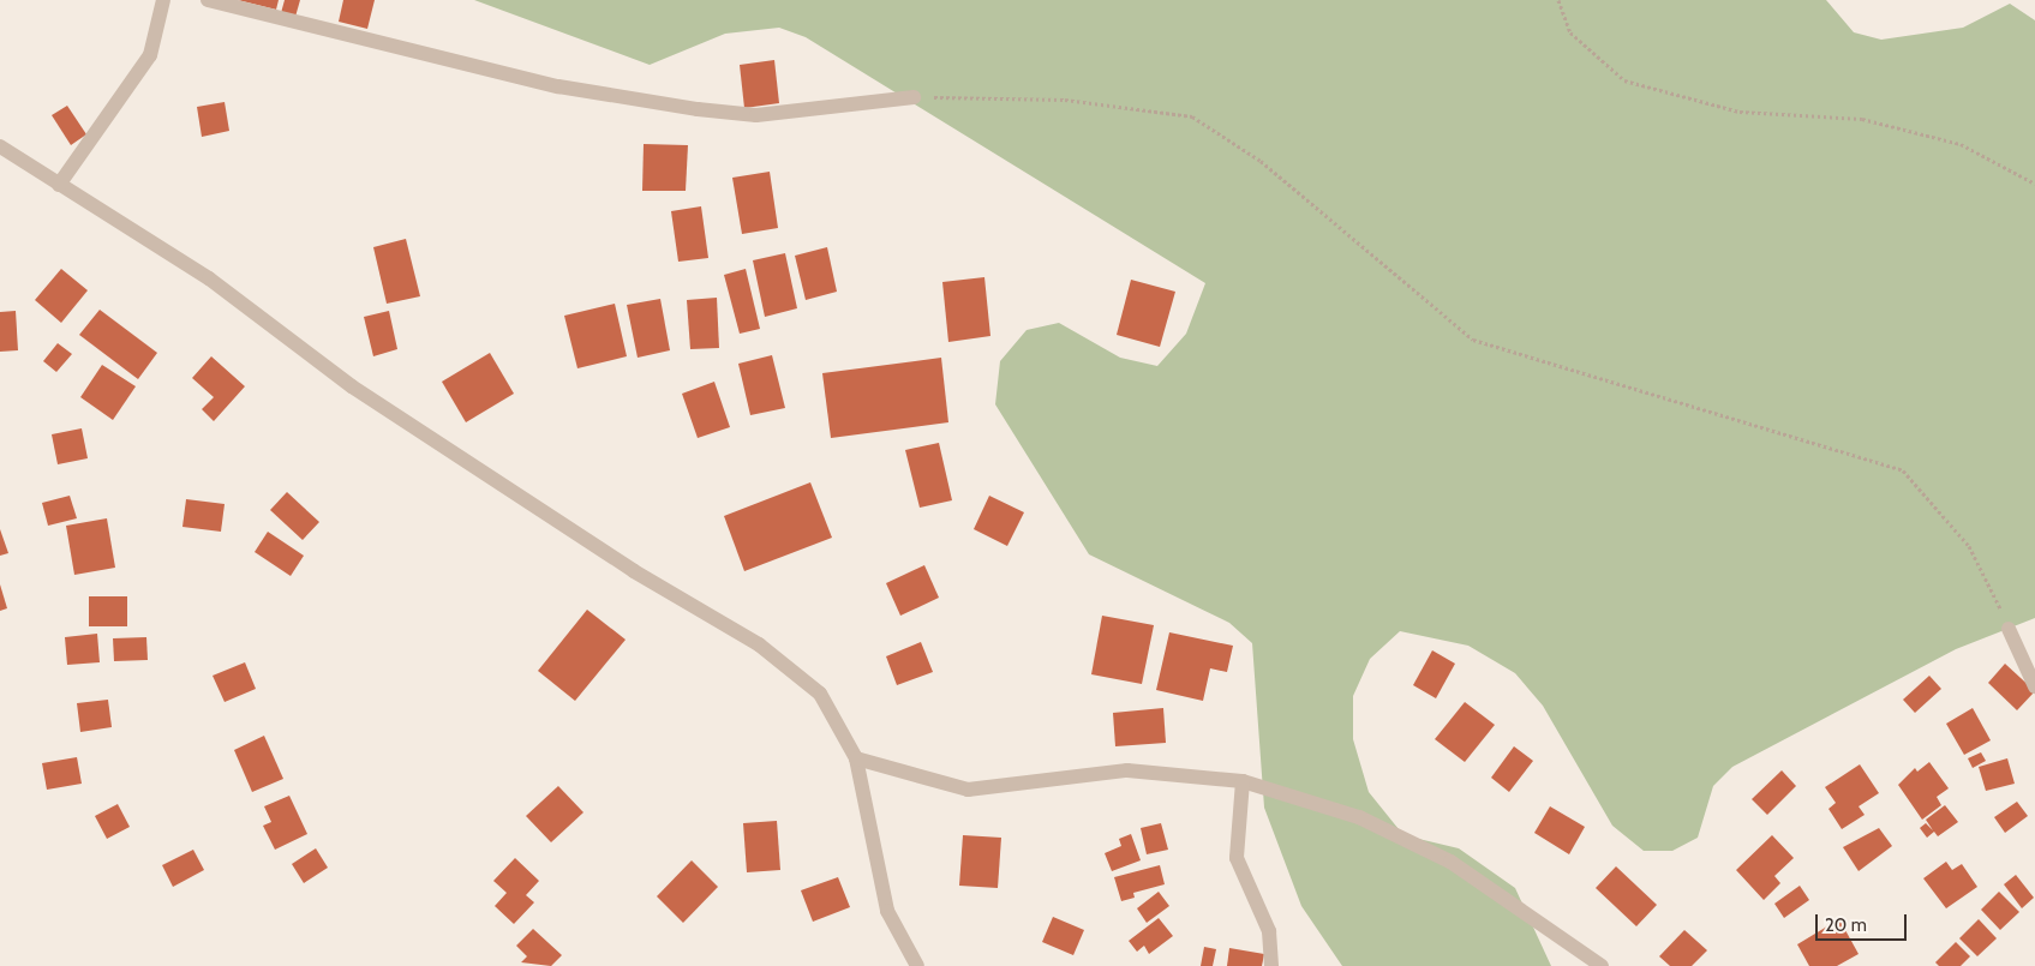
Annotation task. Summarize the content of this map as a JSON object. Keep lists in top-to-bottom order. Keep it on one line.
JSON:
{"scale_bar":"20 m"}
